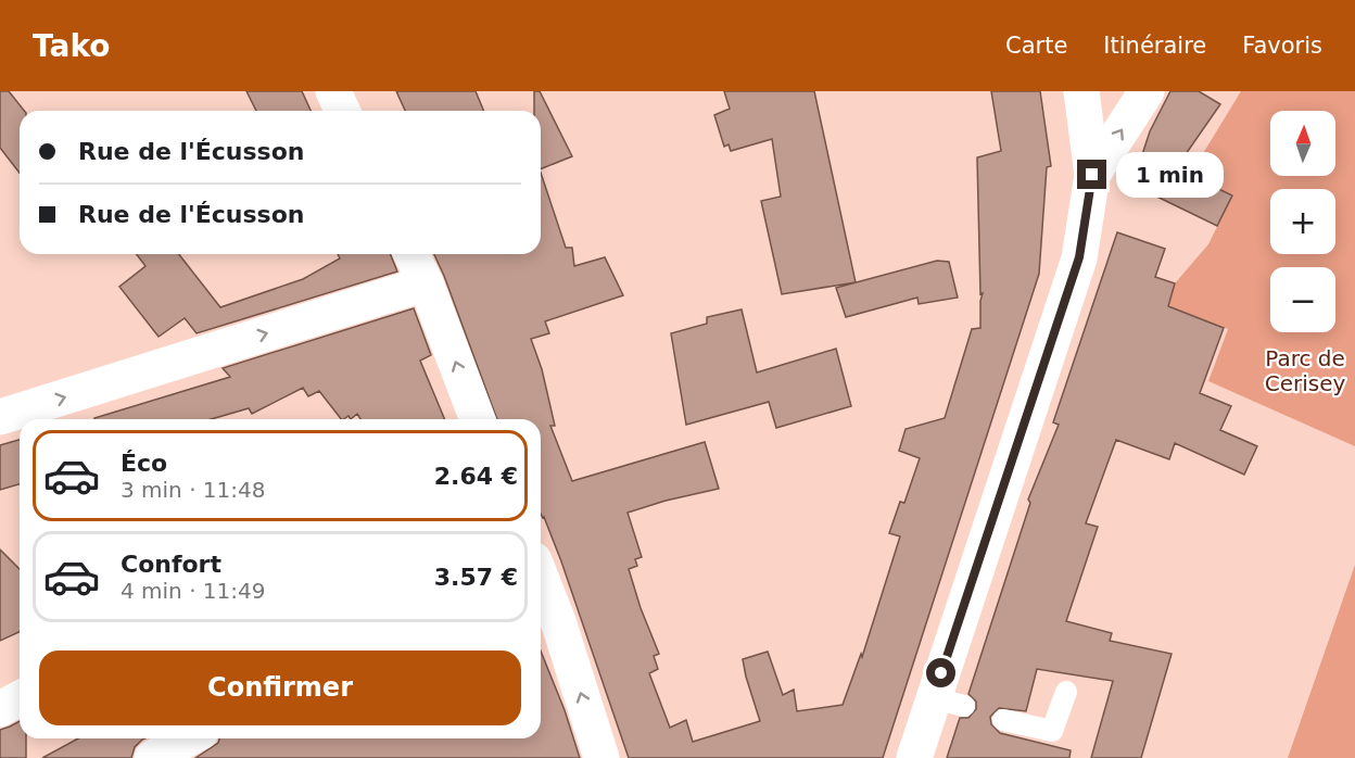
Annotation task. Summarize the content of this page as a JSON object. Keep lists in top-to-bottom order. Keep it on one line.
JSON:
{"parks":["Parc de Cerisey"],"north":"top","page":{"header":"Tako","nav":["Carte","Itinéraire","Favoris"],"map_buttons":["+","−"],"banner":["Rue de l'Écusson","Rue de l'Écusson"],"bubble":"1 min","list":[{"name":"Éco","note":"3 min · 11:48","value":"2.64 €"},{"name":"Confort","note":"4 min · 11:49","value":"3.57 €"}],"buttons":"Confirmer"}}
